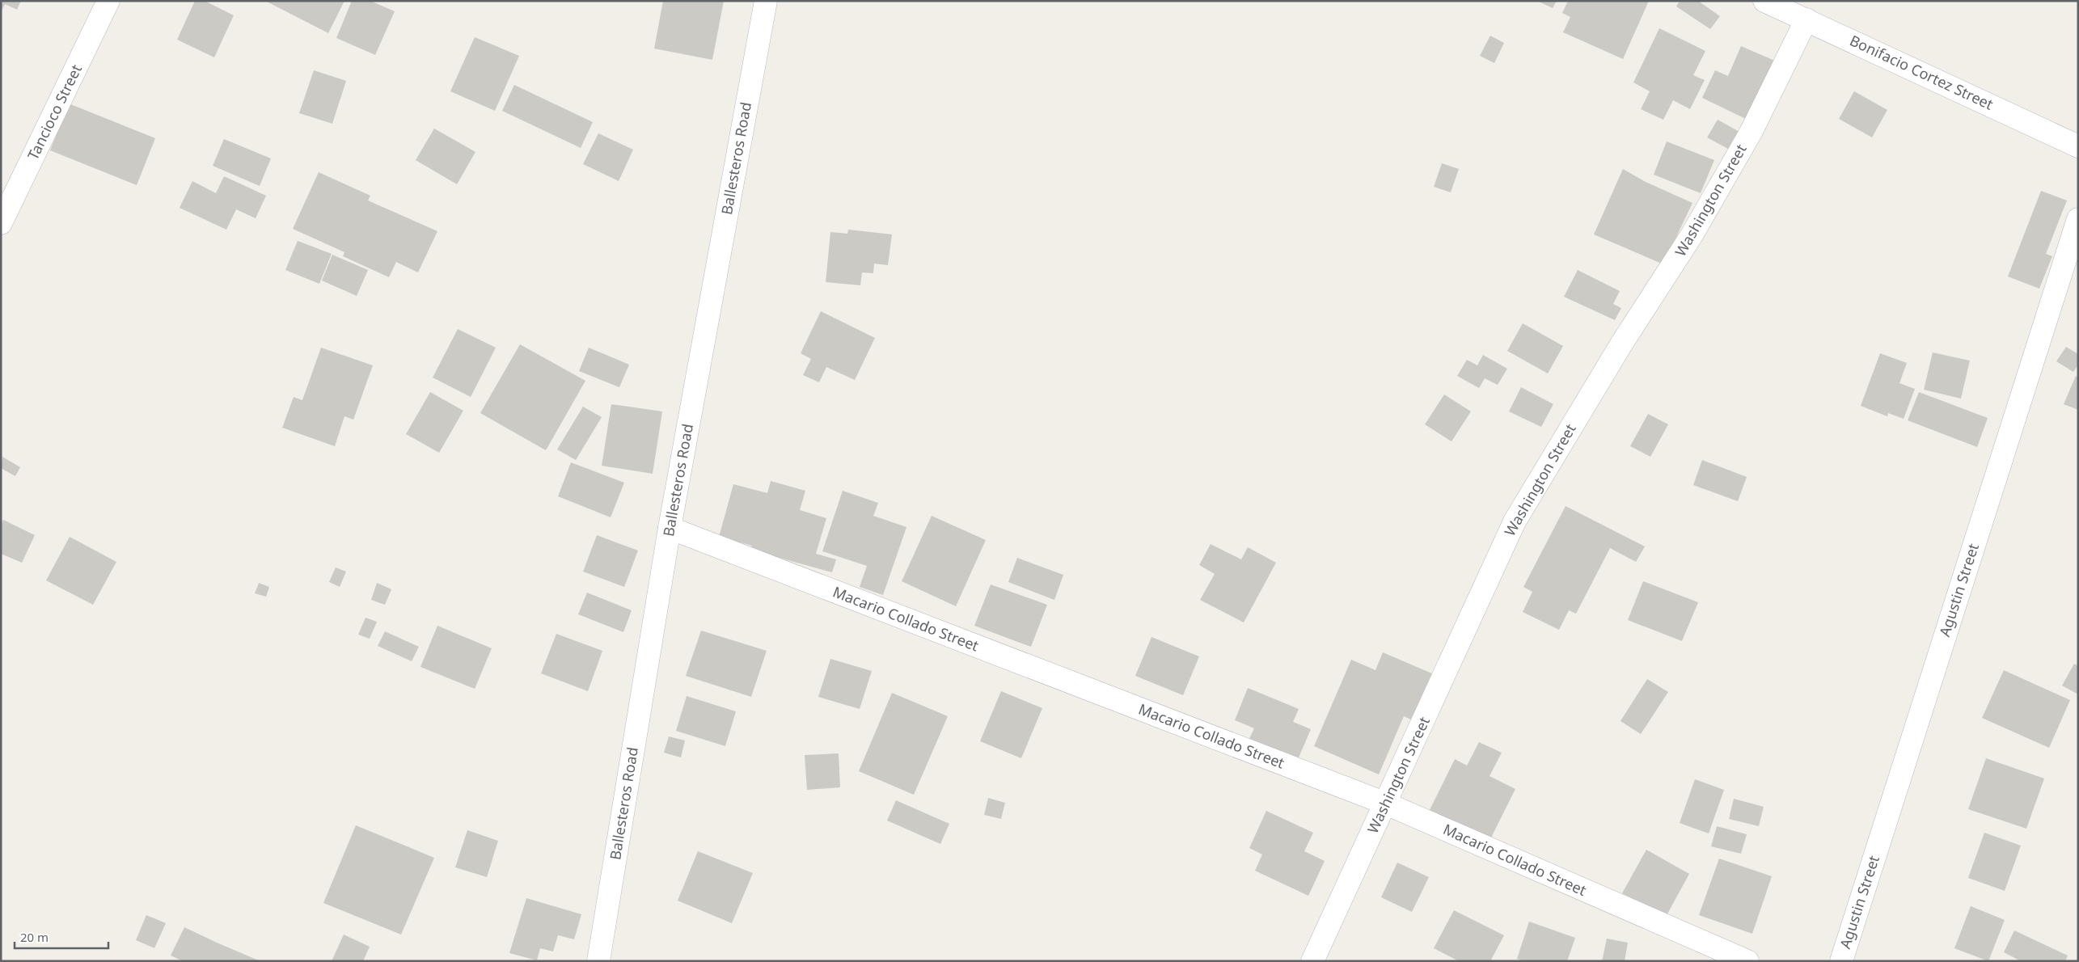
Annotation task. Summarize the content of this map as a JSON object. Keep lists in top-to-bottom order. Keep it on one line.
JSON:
{"streets":{"street":["Bonifacio Cortez Street","Tancioco Street","Ballesteros Road","Washington Street","Agustin Street","Macario Collado Street"]},"crossings":[["Bonifacio Cortez Street","Washington Street"],["Ballesteros Road","Macario Collado Street"],["Washington Street","Macario Collado Street"]],"scale_bar":"20 m"}
